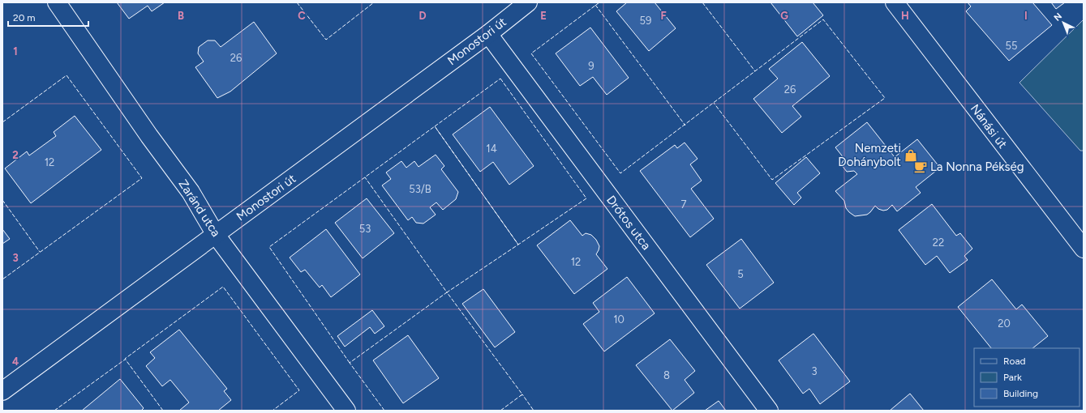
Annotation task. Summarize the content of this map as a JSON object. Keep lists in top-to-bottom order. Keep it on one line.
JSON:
{"streets":{"street":["Monostori út","Nánási út","Zaránd utca","Drótos utca"]},"crossings":[["Monostori út","Zaránd utca"],["Monostori út","Drótos utca"]],"places":{"shop":["Nemzeti Dohánybolt"],"cafe":["La Nonna Pékség"]},"house_numbers":["59","55","26","9","26","14","12","53/B","7","53","22","12","5","10","20","3","8"],"legend":["Road","Park","Building"],"scale_bar":"20 m","north":"top left","grid":{"columns":["B","C","D","E","F","G","H","I"],"rows":["1","2","3","4"]}}
